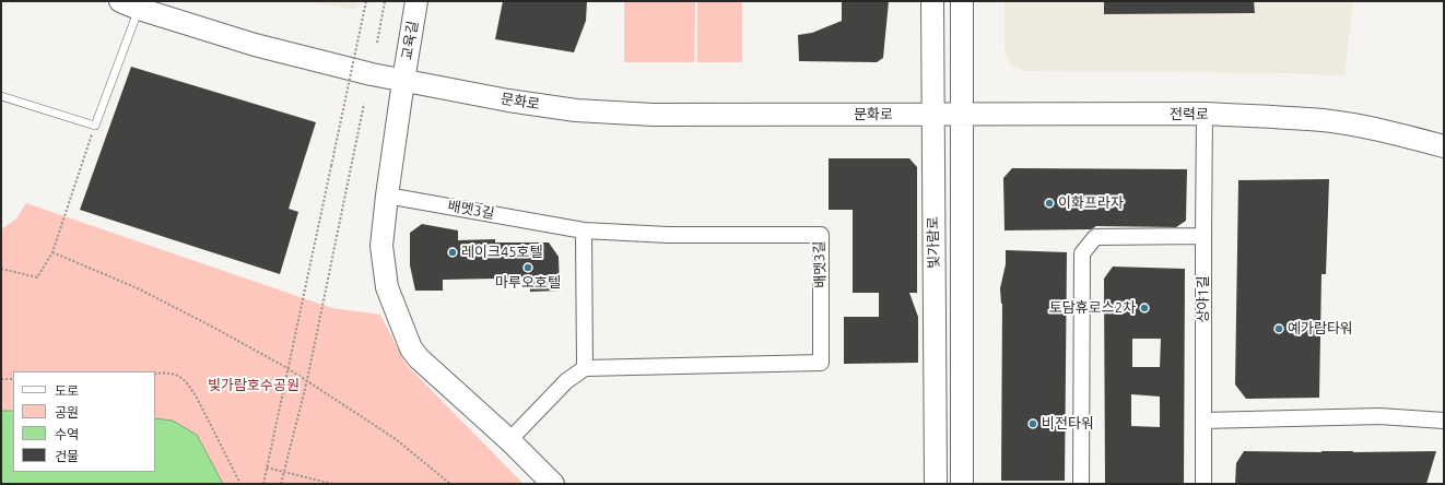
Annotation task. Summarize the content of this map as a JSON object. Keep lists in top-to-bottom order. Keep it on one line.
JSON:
{"streets":{"street":["교육길","문화로","전력로","배멧3길","빛가람로","상야1길"]},"crossings":[["교육길","문화로"],["문화로","전력로"],["문화로","빛가람로"],["전력로","빛가람로"],["전력로","상야1길"]],"parks":["빛가람호수공원"],"places":["이화프라자","레이크45호텔","마루오호텔","토담휴로스2차","예가람타워","비전타워"],"legend":["도로","공원","수역","건물"]}
